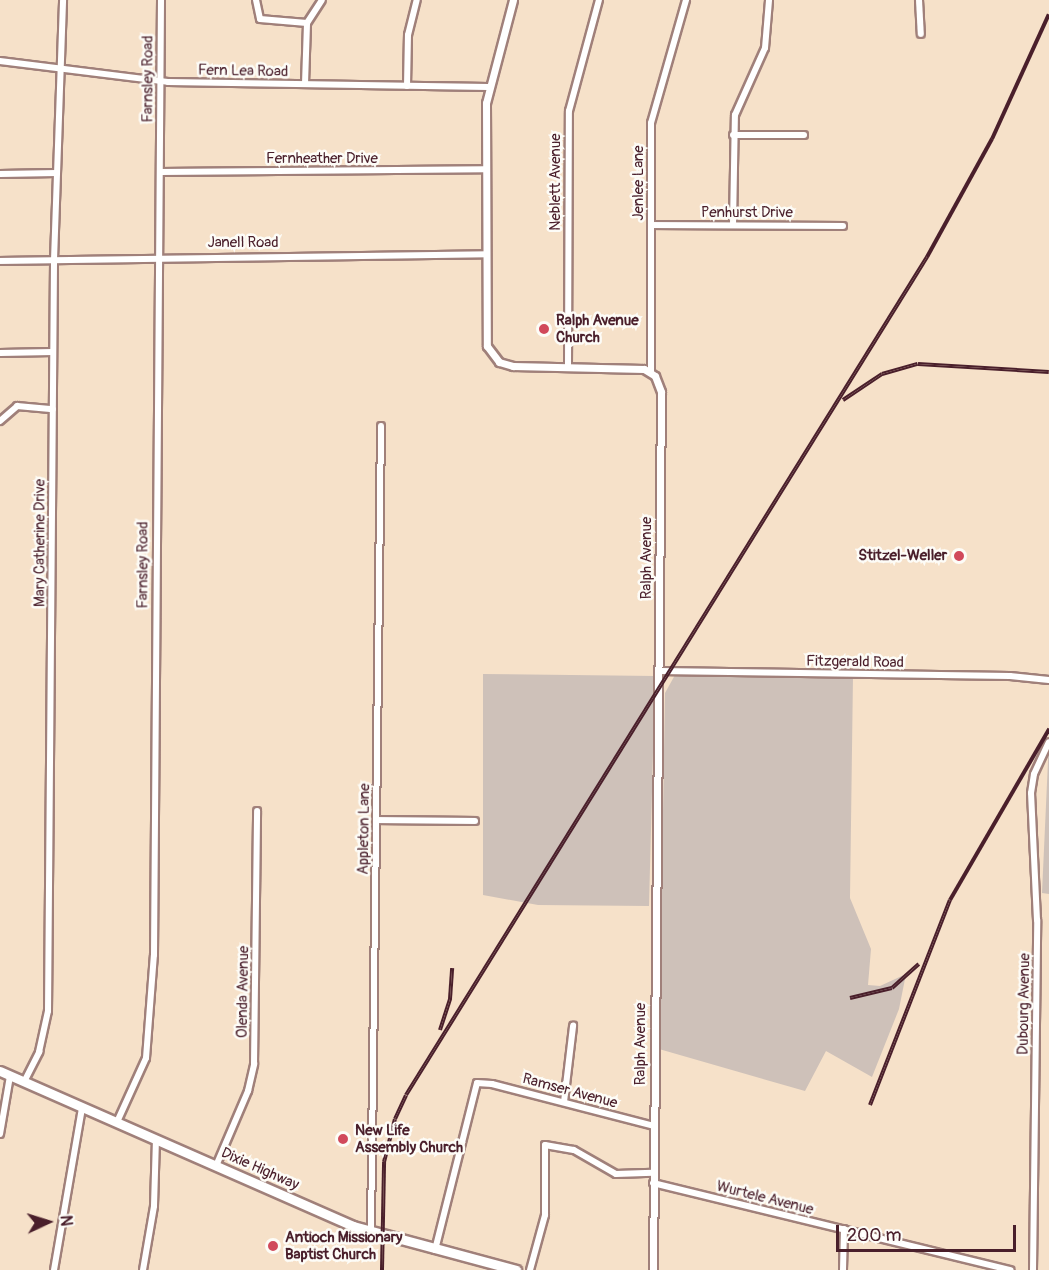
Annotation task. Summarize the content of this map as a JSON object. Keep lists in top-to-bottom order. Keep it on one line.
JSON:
{"streets":{"main road":["Dixie Highway"],"street":["Fern Lea Road","Farnsley Road","Fernheather Drive","Neblett Avenue","Jenlee Lane","Penhurst Drive","Janell Road","Mary Catherine Drive","Ralph Avenue","Fitzgerald Road","Appleton Lane","Olenda Avenue","Dubourg Avenue","Ramser Avenue","Wurtele Avenue"]},"crossings":[["Fern Lea Road","Farnsley Road"],["Fern Lea Road","Mary Catherine Drive"],["Farnsley Road","Fernheather Drive"],["Farnsley Road","Janell Road"],["Farnsley Road","Dixie Highway"],["Jenlee Lane","Penhurst Drive"],["Jenlee Lane","Ralph Avenue"],["Janell Road","Mary Catherine Drive"],["Mary Catherine Drive","Dixie Highway"],["Ralph Avenue","Fitzgerald Road"],["Ralph Avenue","Ramser Avenue"],["Ralph Avenue","Wurtele Avenue"],["Appleton Lane","Dixie Highway"],["Olenda Avenue","Dixie Highway"],["Ramser Avenue","Dixie Highway"]],"places":["Ralph Avenue Church","Stitzel-Weller","New Life Assembly Church","Antioch Missionary Baptist Church"],"scale_bar":"200 m","north":"right"}
